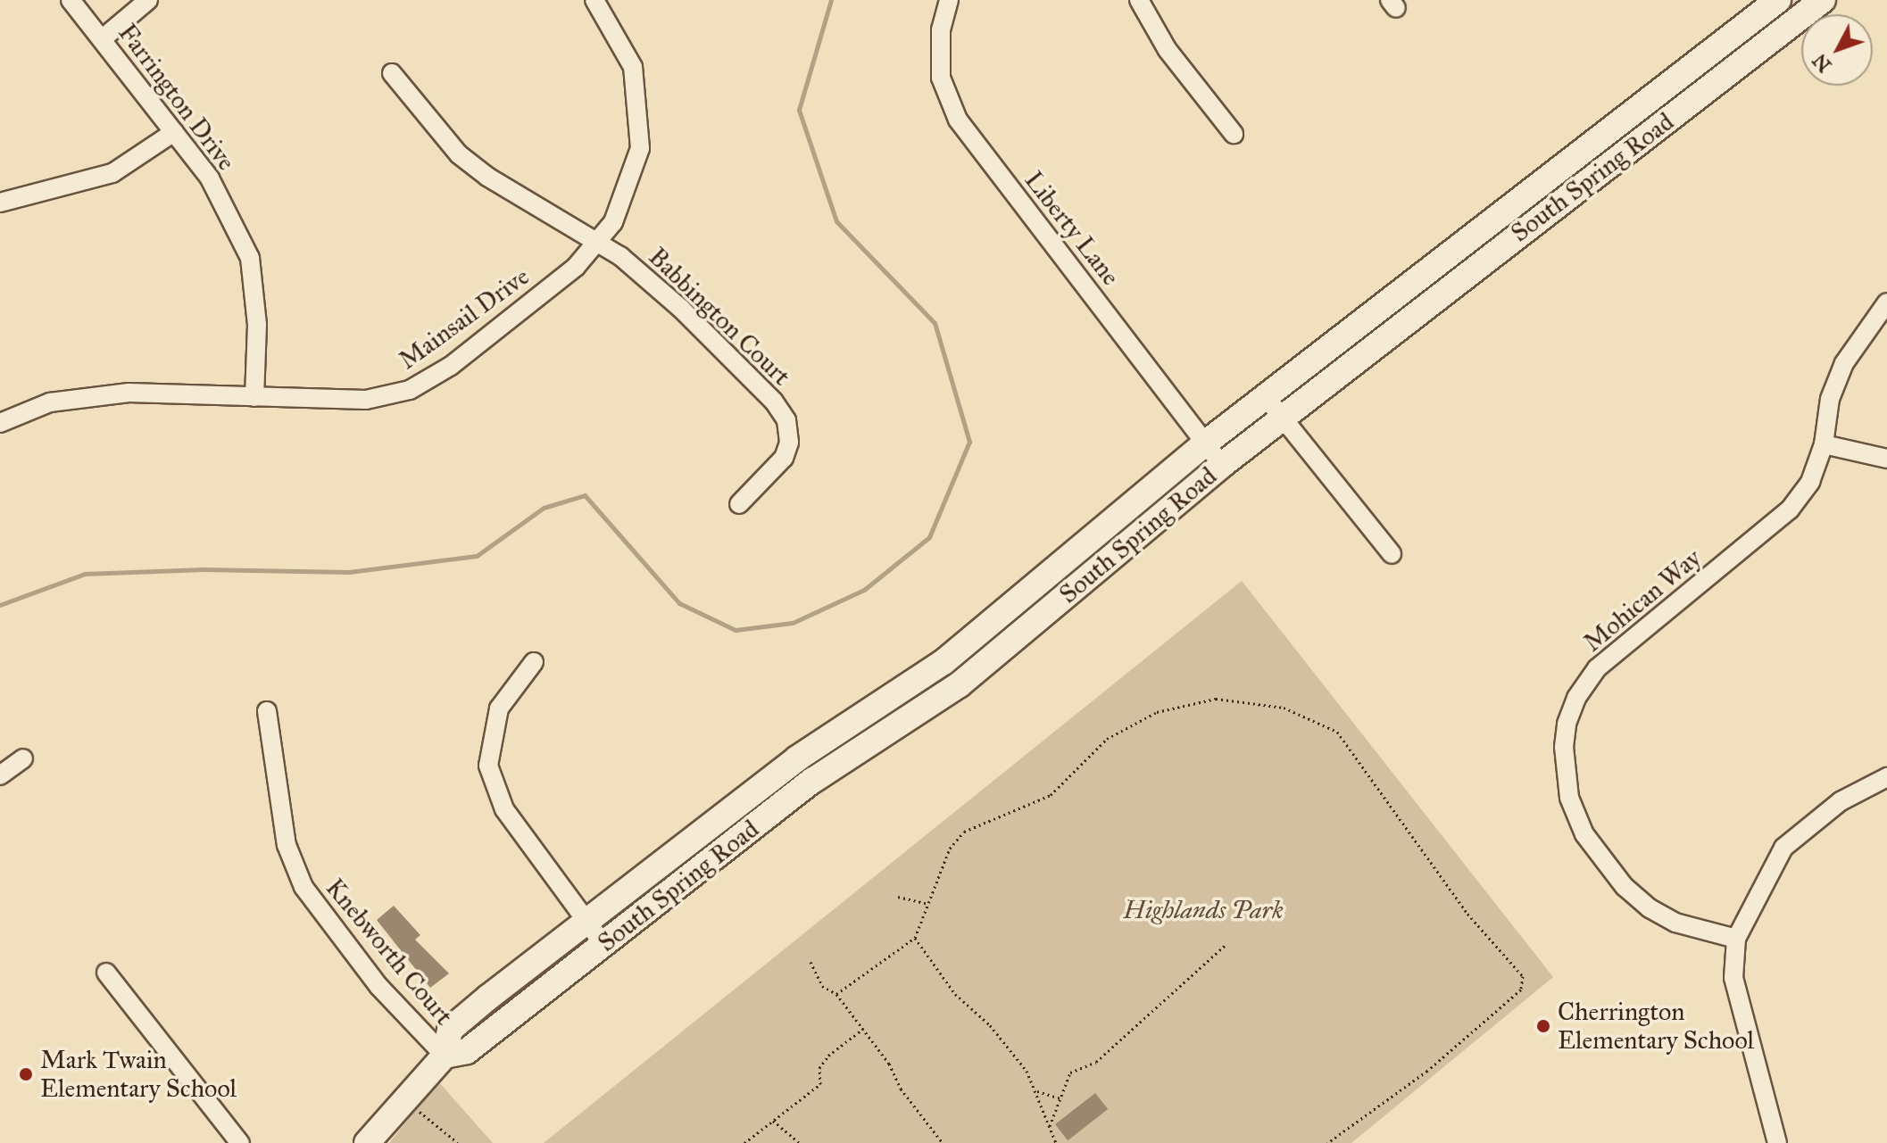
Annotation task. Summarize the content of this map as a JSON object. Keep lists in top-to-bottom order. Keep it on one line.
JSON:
{"streets":{"main road":["South Spring Road"],"street":["Farrington Drive","Liberty Lane","Babbington Court","Mainsail Drive","Mohican Way","Knebworth Court"]},"crossings":[["Farrington Drive","Mainsail Drive"],["South Spring Road","Liberty Lane"],["South Spring Road","Knebworth Court"],["Babbington Court","Mainsail Drive"]],"parks":["Highlands Park"],"places":["Cherrington Elementary School","Mark Twain Elementary School"],"north":"bottom left"}
